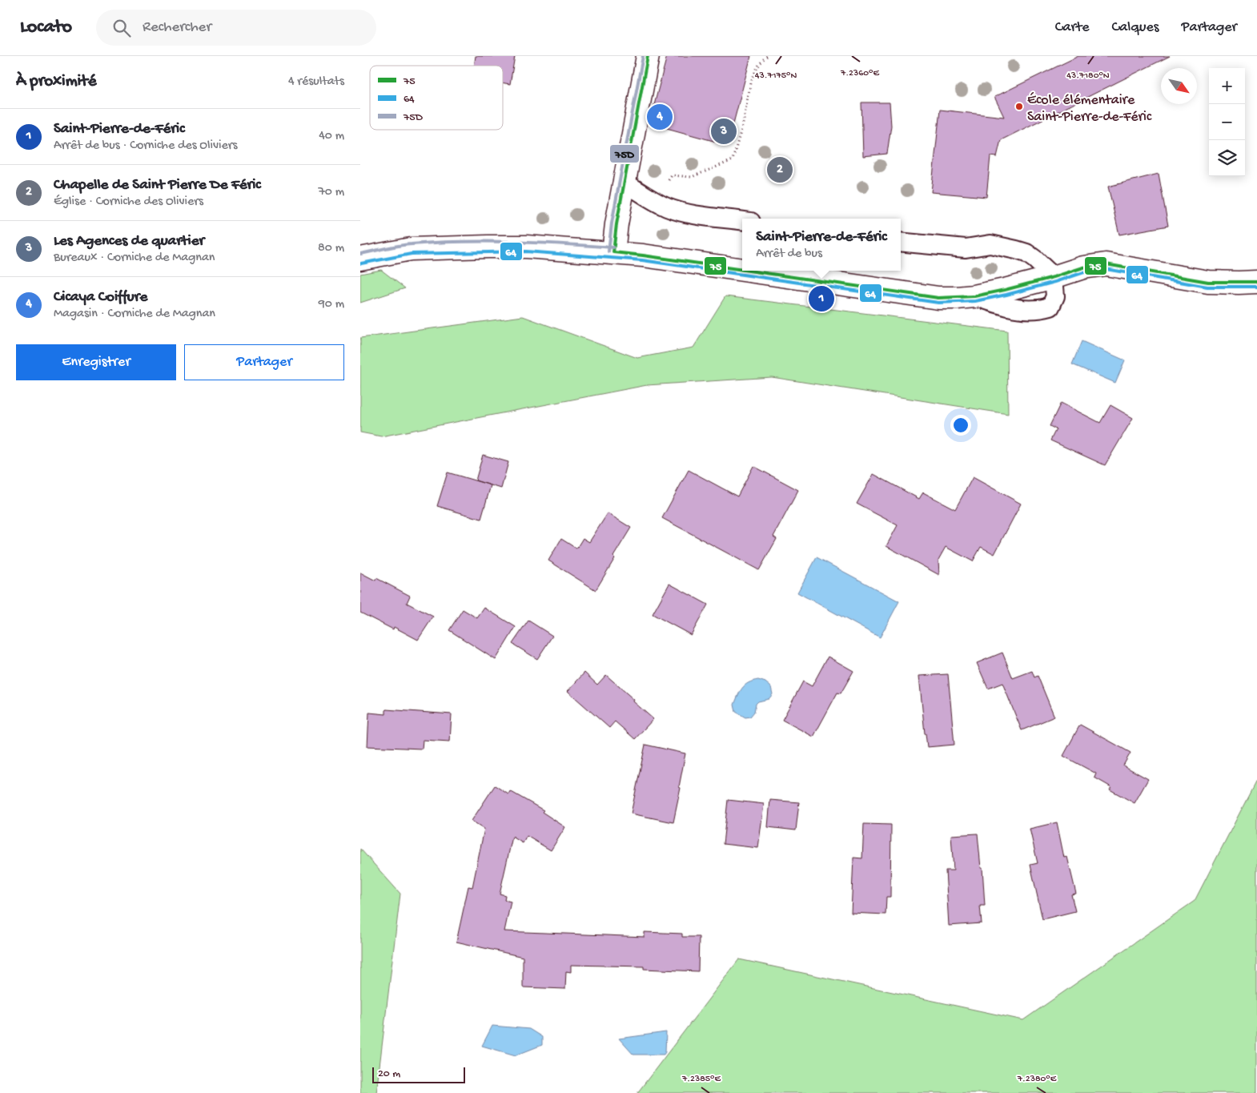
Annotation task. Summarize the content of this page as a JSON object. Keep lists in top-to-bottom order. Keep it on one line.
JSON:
{"places":["École élémentaire Saint-Pierre-de-Féric"],"lines":["transit line 75","transit line 75D","transit line 64"],"legend":["75","64","75D"],"scale_bar":"20 m","north":"bottom right","page":{"header":"Locato","search":"Rechercher","nav":["Carte","Calques","Partager"],"heading":["À proximité","4 résultats"],"map_buttons":["+","−"],"pins":["4","3","2","1"],"list":[{"mark":"1","name":"Saint-Pierre-de-Féric","note":"Arrêt de bus · Corniche des Oliviers","value":"40 m"},{"mark":"2","name":"Chapelle de Saint Pierre De Féric","note":"Église · Corniche des Oliviers","value":"70 m"},{"mark":"3","name":"Les Agences de quartier","note":"Bureaux · Corniche de Magnan","value":"80 m"},{"mark":"4","name":"Cicaya Coiffure","note":"Magasin · Corniche de Magnan","value":"90 m"}],"popup":["Saint-Pierre-de-Féric","Arrêt de bus"],"buttons":["Enregistrer","Partager"],"scale":"20 m"},"coordinates":["7.2360°E","43.7175°N","43.7180°N","7.2385°E","7.2380°E"]}
